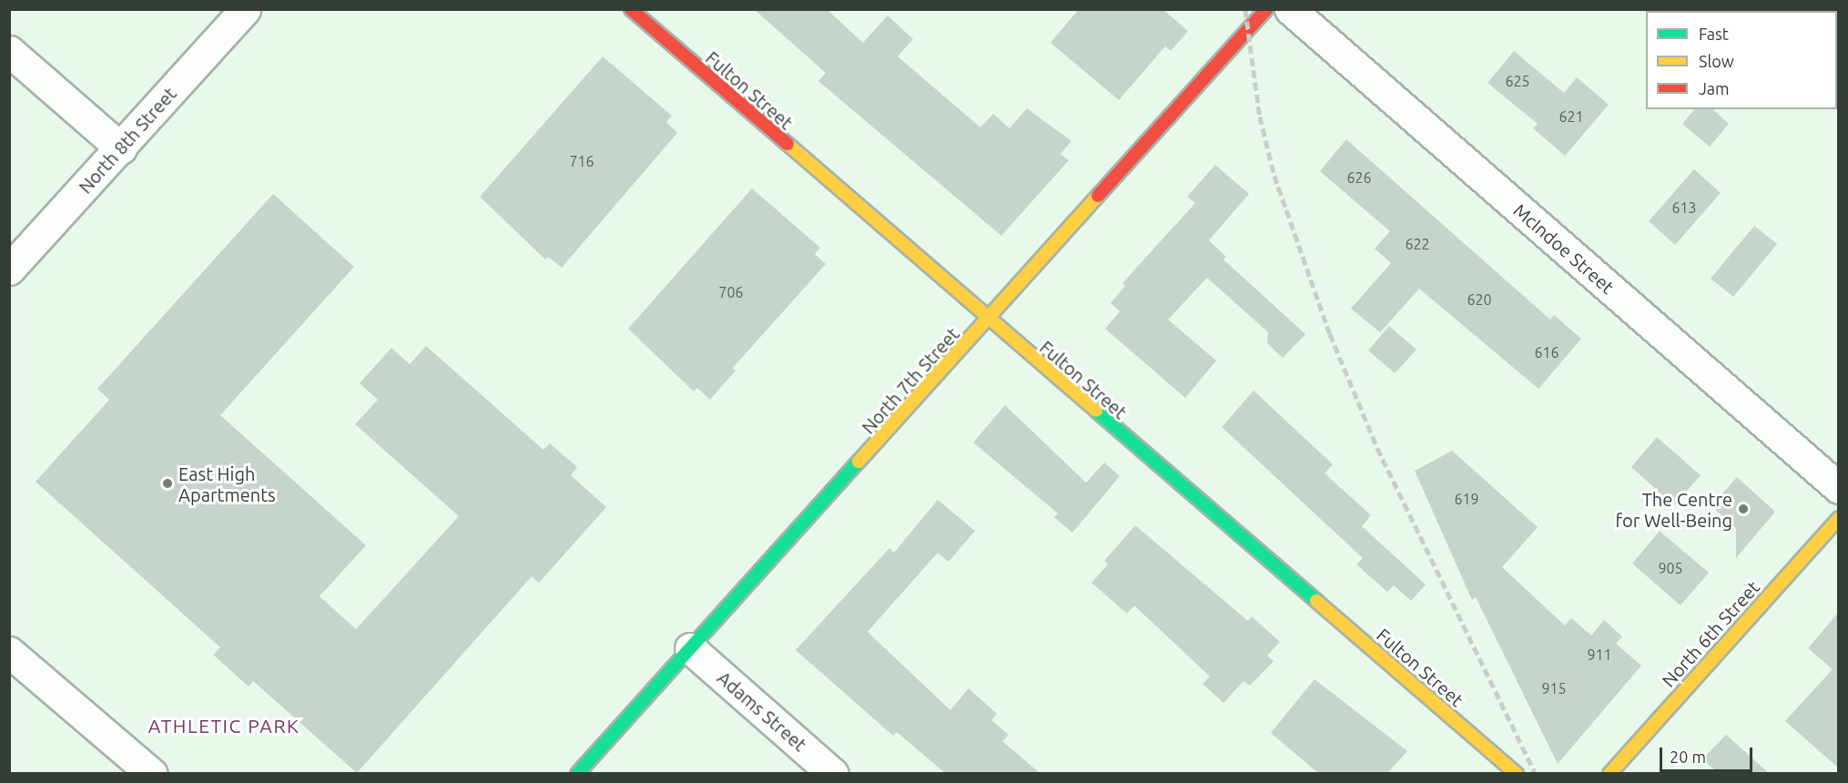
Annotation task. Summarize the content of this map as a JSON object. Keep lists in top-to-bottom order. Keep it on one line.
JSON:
{"streets":{"street":["Fulton Street","North 8th Street","McIndoe Street","North 7th Street","North 6th Street","Adams Street"]},"crossings":[["Fulton Street","North 7th Street"],["North 7th Street","Adams Street"]],"districts":["ATHLETIC PARK"],"places":["East High Apartments","The Centre for Well-Being"],"house_numbers":["625","621","716","626","613","622","706","620","616","619","905","911","915"],"legend":["Fast","Slow","Jam"],"scale_bar":"20 m"}
